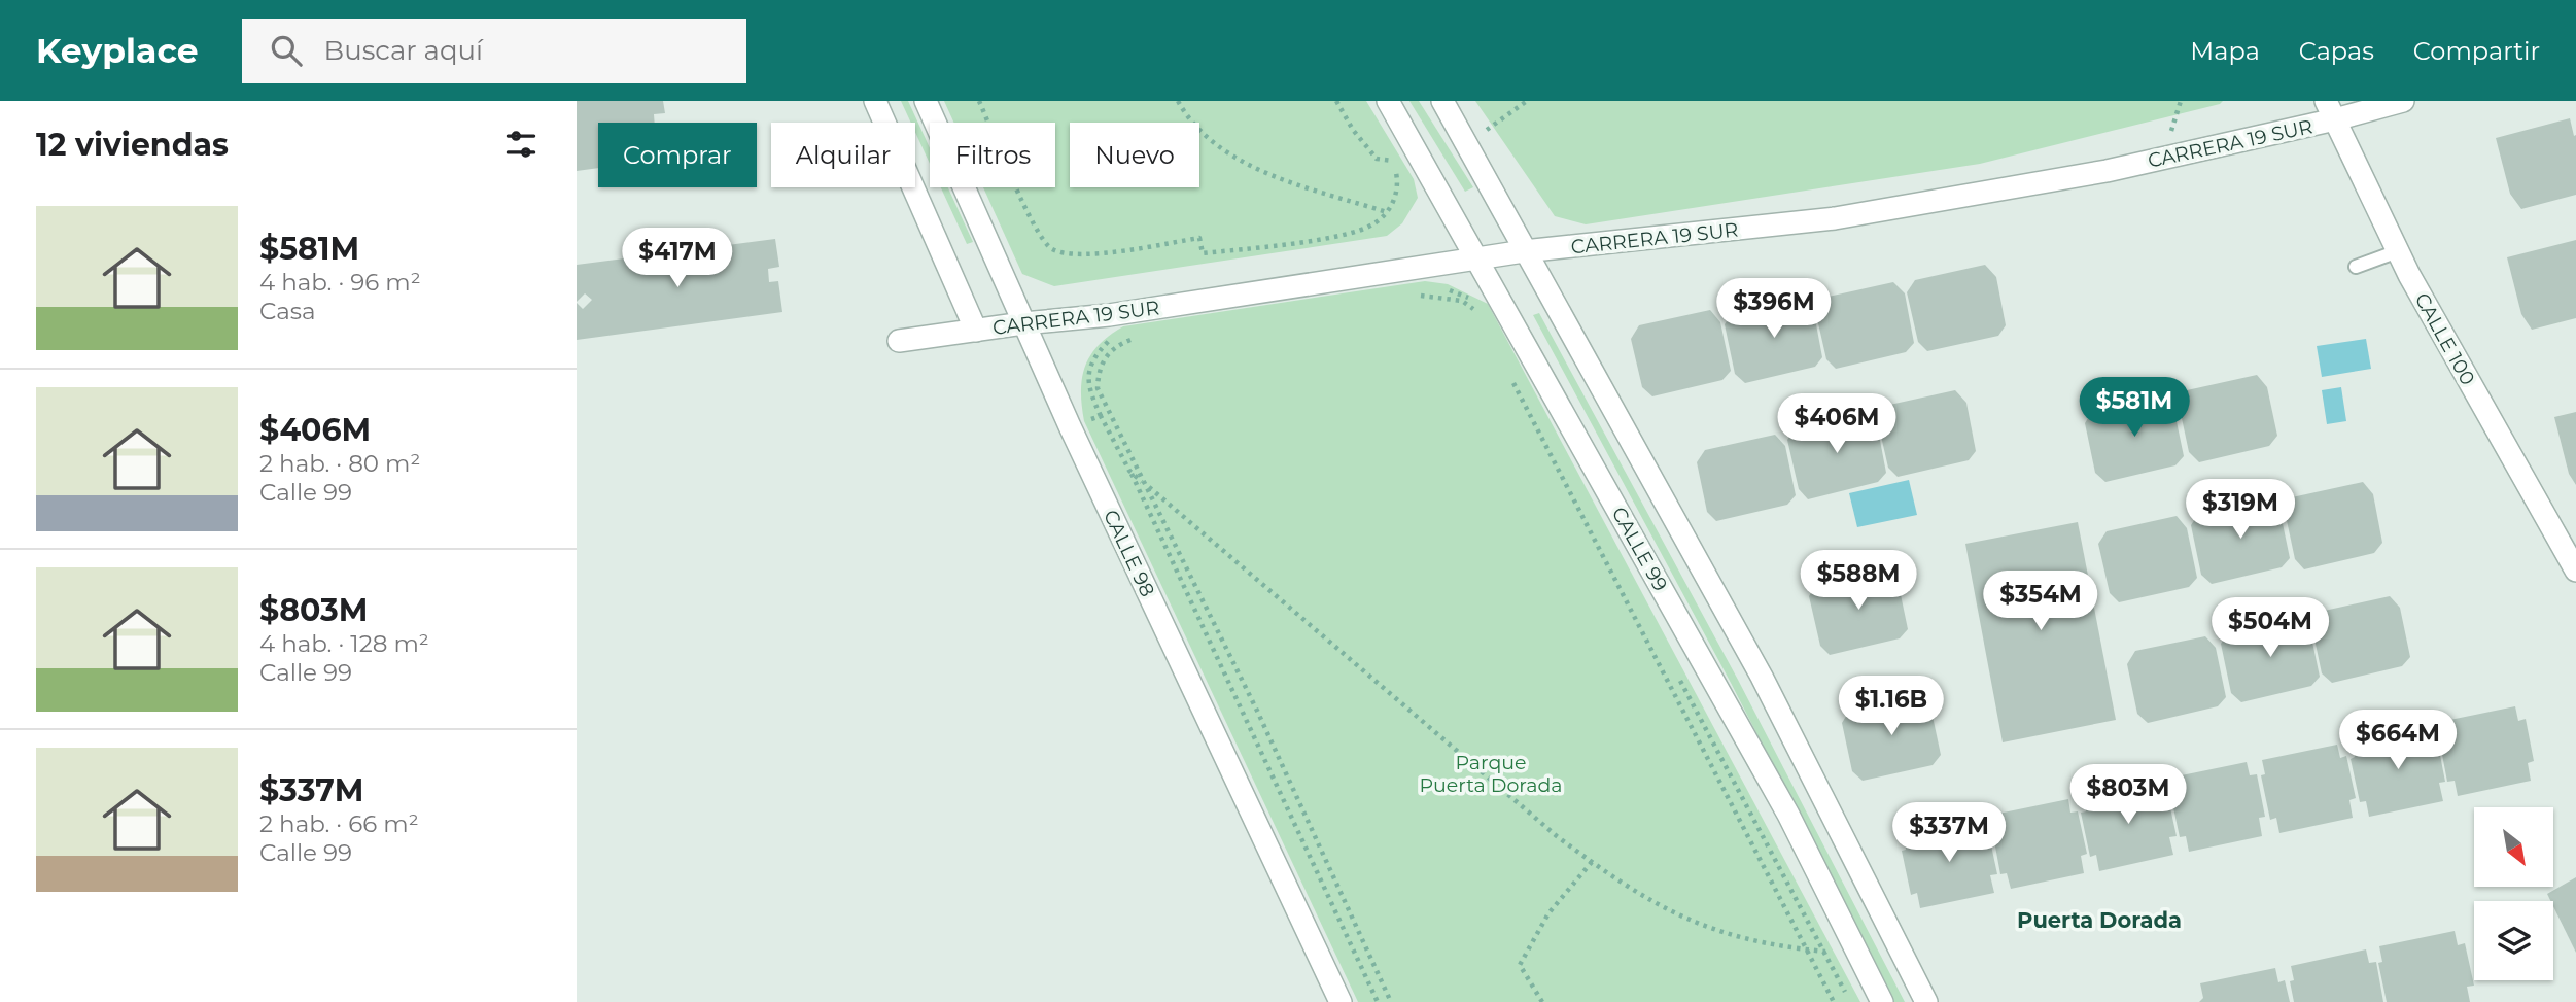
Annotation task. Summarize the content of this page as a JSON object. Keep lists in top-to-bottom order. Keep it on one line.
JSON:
{"streets":{"street":["CARRERA 19 SUR","CALLE 100","CALLE 99","CALLE 98"]},"crossings":[["CARRERA 19 SUR","CALLE 100"],["CARRERA 19 SUR","CALLE 99"],["CARRERA 19 SUR","CALLE 98"]],"districts":["Puerta Dorada"],"parks":["Parque Puerta Dorada"],"north":"bottom right","page":{"header":"Keyplace","search":"Buscar aquí","nav":["Mapa","Capas","Compartir"],"heading":"12 viviendas","chip":["Comprar","Alquilar","Filtros","Nuevo"],"list":[{"name":"$581M","note":"4 hab. · 96 m² · Casa"},{"name":"$406M","note":"2 hab. · 80 m² · Calle 99"},{"name":"$803M","note":"4 hab. · 128 m² · Calle 99"},{"name":"$337M","note":"2 hab. · 66 m² · Calle 99"}],"price":["$417M","$396M","$581M","$406M","$319M","$588M","$354M","$504M","$1.16B","$664M","$803M","$337M"]}}
